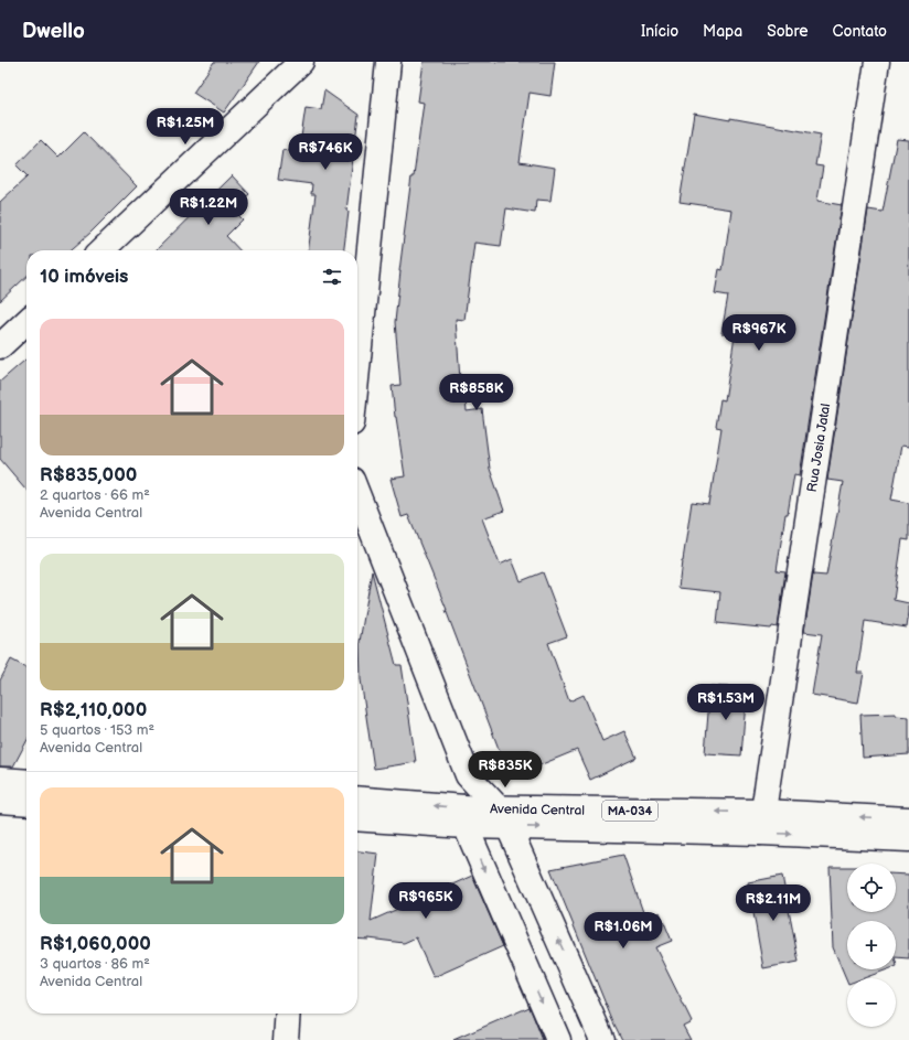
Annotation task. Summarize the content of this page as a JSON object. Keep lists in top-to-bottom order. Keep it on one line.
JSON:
{"streets":{"street":["Rua Josia Jatal","Avenida Central","MA-034"]},"crossings":[["Rua Josia Jatal","Avenida Central"]],"page":{"header":"Dwello","nav":["Início","Mapa","Sobre","Contato"],"price":["R$1.25M","R$746K","R$1.22M","R$967K","R$858K","R$1.53M","R$835K","R$965K","R$2.11M","R$1.06M"],"heading":"10 imóveis","list":[{"name":"R$835,000","note":"2 quartos · 66 m² · Avenida Central"},{"name":"R$2,110,000","note":"5 quartos · 153 m² · Avenida Central"},{"name":"R$1,060,000","note":"3 quartos · 86 m² · Avenida Central"}],"map_buttons":["+","−"]}}
